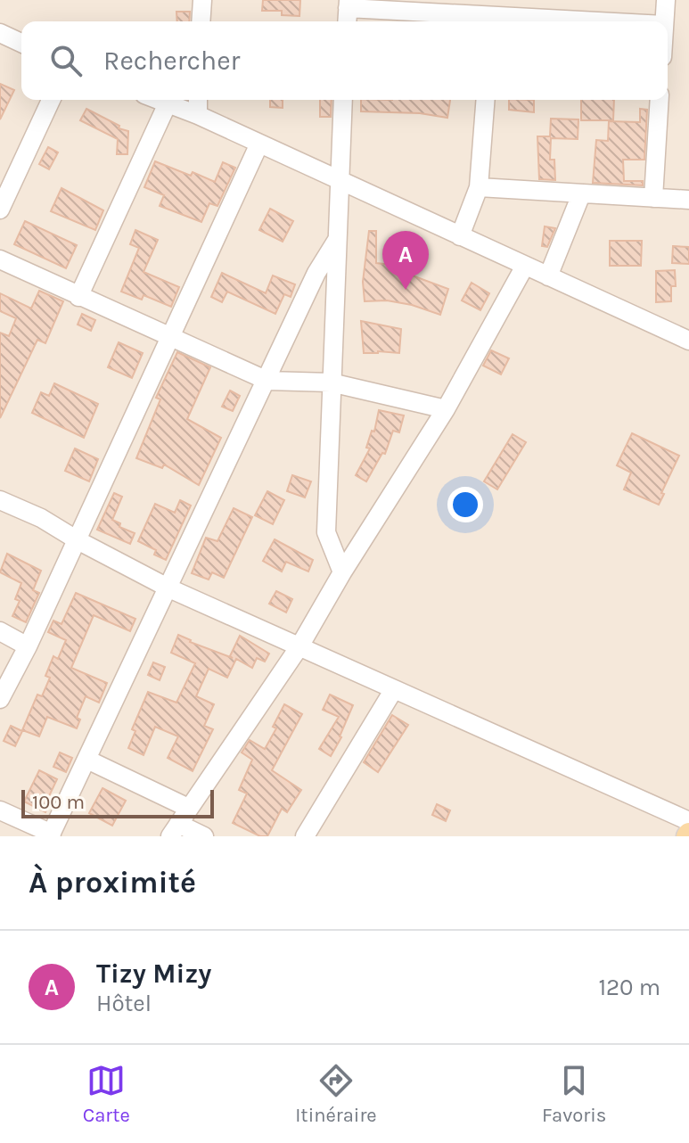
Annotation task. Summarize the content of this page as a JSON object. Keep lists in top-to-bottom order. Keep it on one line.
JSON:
{"scale_bar":"100 m","page":{"search":"Rechercher","pins":"A","scale":"100 m","heading":"À proximité","list":[{"mark":"A","name":"Tizy Mizy","note":"Hôtel","value":"120 m"}],"nav":["Carte","Itinéraire","Favoris"]}}
